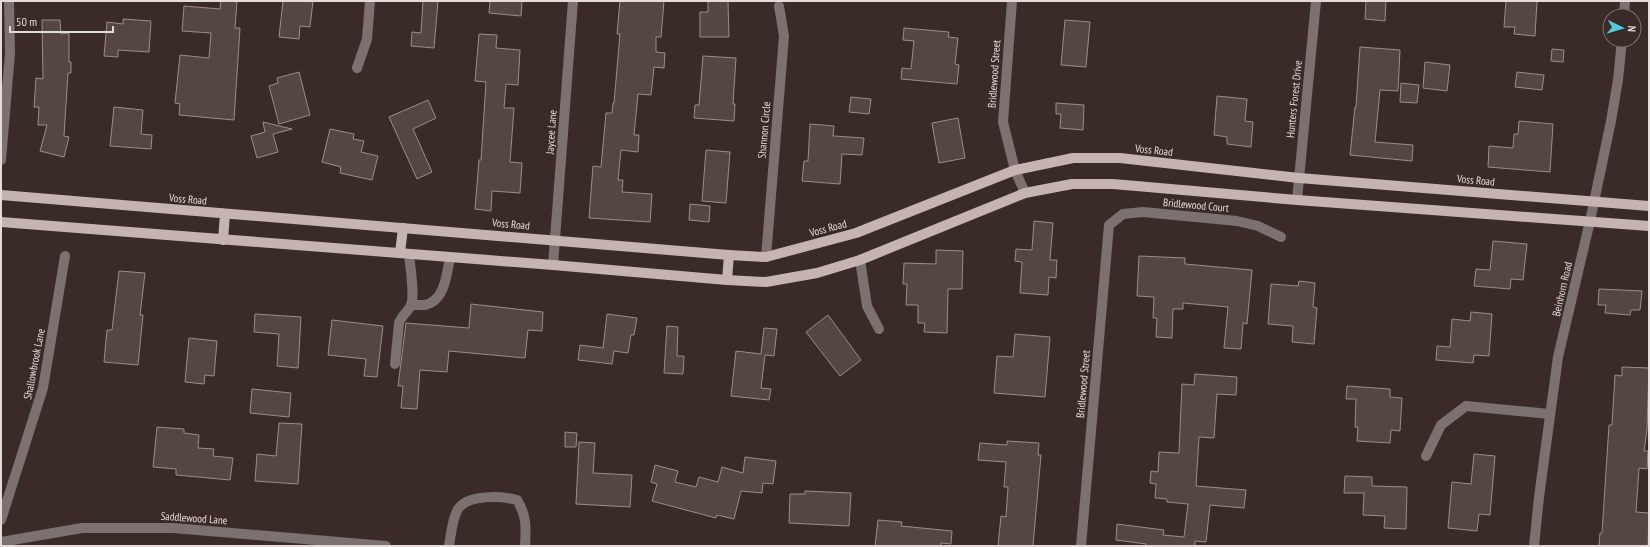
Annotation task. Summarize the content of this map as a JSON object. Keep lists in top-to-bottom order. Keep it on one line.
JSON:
{"streets":{"main road":["Voss Road"],"street":["Bridlewood Street","Hunters Forest Drive","Shannon Circle","Jaycee Lane","Bridlewood Court","Beinhorn Road","Shallowbrook Lane","Saddlewood Lane"]},"crossings":[["Bridlewood Street","Voss Road"],["Bridlewood Street","Bridlewood Court"],["Hunters Forest Drive","Voss Road"],["Shannon Circle","Voss Road"],["Jaycee Lane","Voss Road"],["Voss Road","Beinhorn Road"]],"scale_bar":"50 m","north":"right"}
